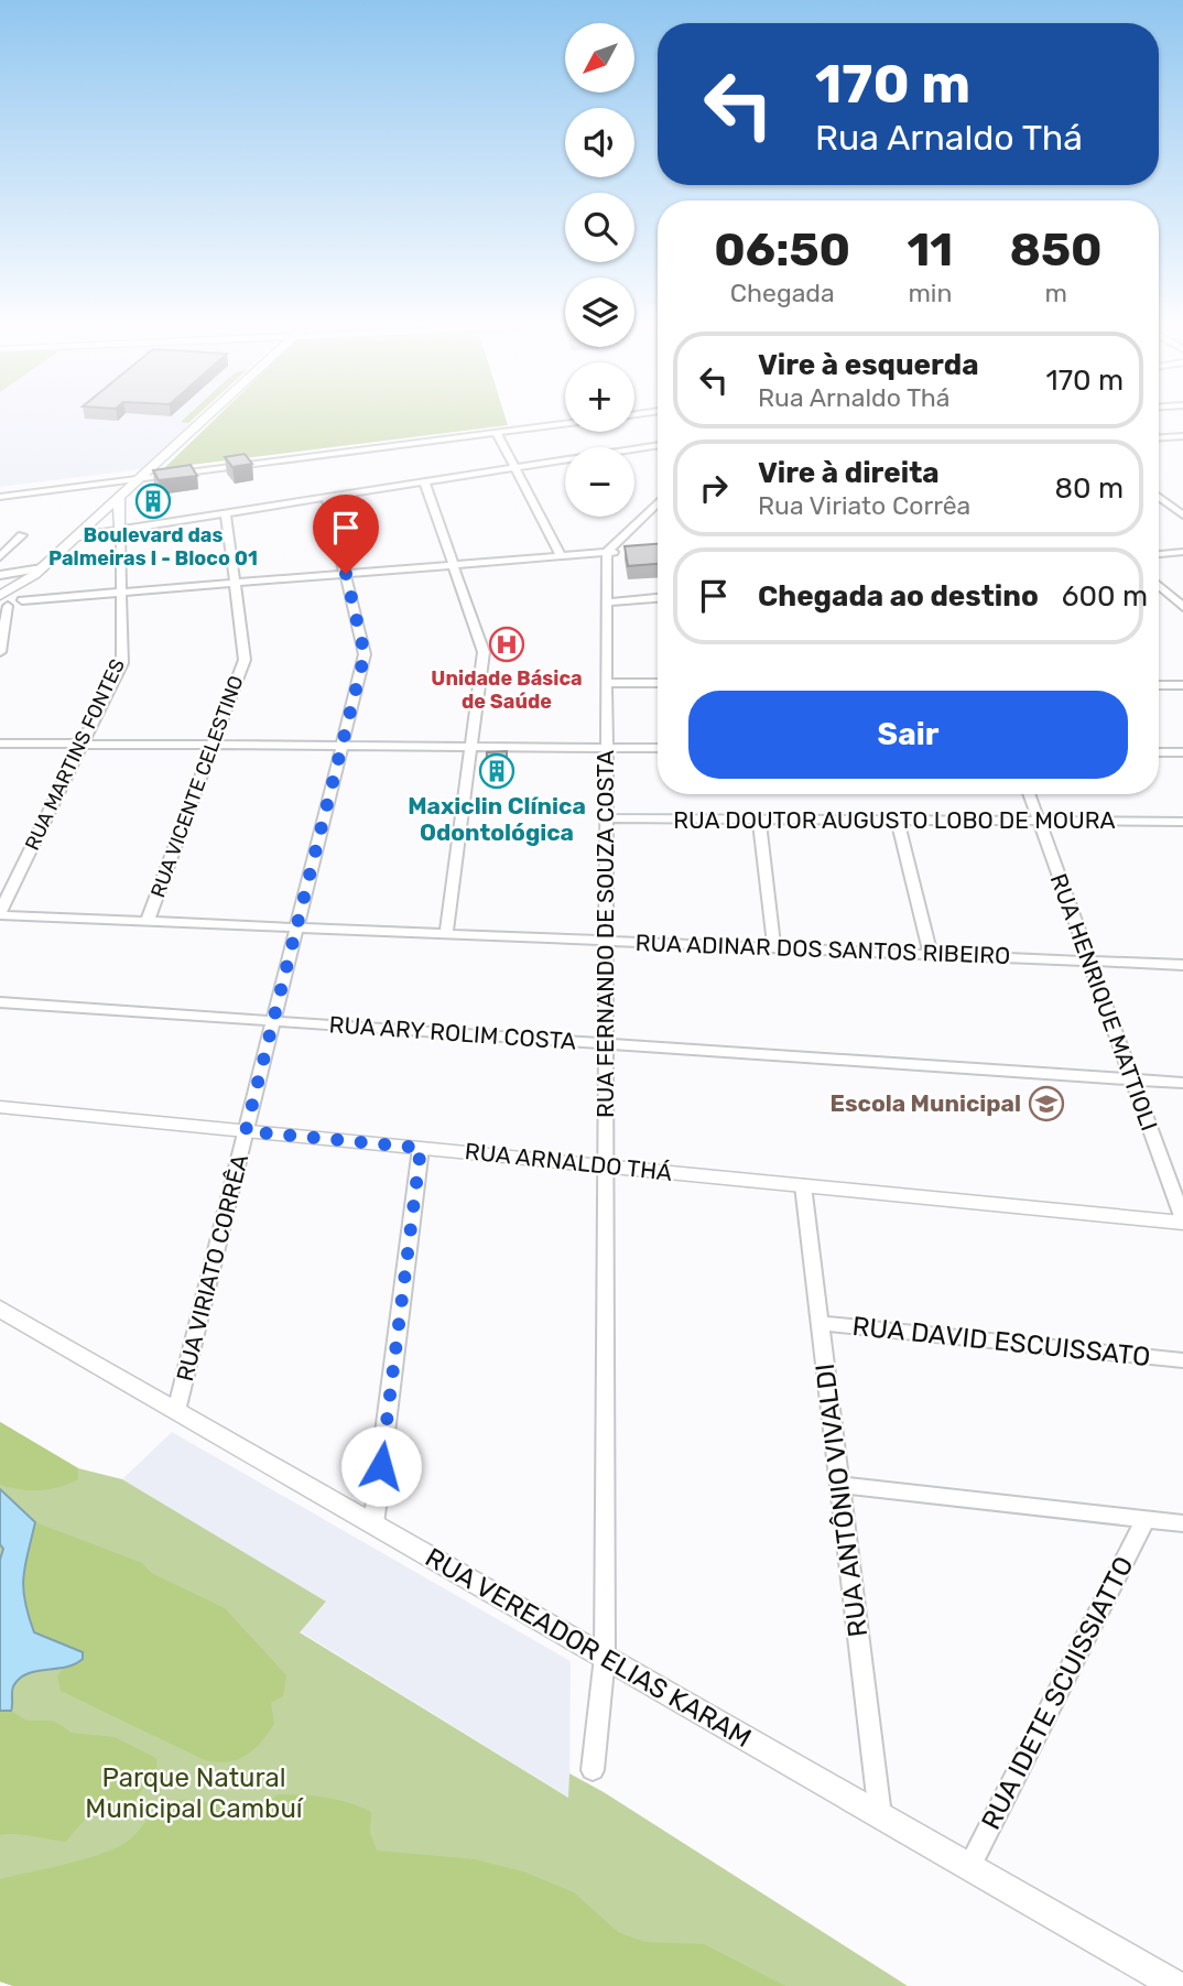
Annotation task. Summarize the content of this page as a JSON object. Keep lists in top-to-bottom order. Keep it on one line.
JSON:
{"streets":{"main road":["RUA MARTINS FONTES","RUA ARNALDO THÁ","RUA VEREADOR ELIAS KARAM"],"street":["RUA VICENTE CELESTINO","RUA DOUTOR AUGUSTO LOBO DE MOURA","RUA FERNANDO DE SOUZA COSTA","RUA ADINAR DOS SANTOS RIBEIRO","RUA HENRIQUE MATTIOLI","RUA ARY ROLIM COSTA","RUA VIRIATO CORRÊA","RUA DAVID ESCUISSATO","RUA ANTÔNIO VIVALDI","RUA IDETE SCUISSIATTO"]},"crossings":[["RUA MARTINS FONTES","RUA ADINAR DOS SANTOS RIBEIRO"],["RUA VICENTE CELESTINO","RUA ADINAR DOS SANTOS RIBEIRO"],["RUA DOUTOR AUGUSTO LOBO DE MOURA","RUA FERNANDO DE SOUZA COSTA"],["RUA DOUTOR AUGUSTO LOBO DE MOURA","RUA HENRIQUE MATTIOLI"],["RUA FERNANDO DE SOUZA COSTA","RUA ADINAR DOS SANTOS RIBEIRO"],["RUA FERNANDO DE SOUZA COSTA","RUA ARY ROLIM COSTA"],["RUA FERNANDO DE SOUZA COSTA","RUA ARNALDO THÁ"],["RUA FERNANDO DE SOUZA COSTA","RUA VEREADOR ELIAS KARAM"],["RUA ADINAR DOS SANTOS RIBEIRO","RUA HENRIQUE MATTIOLI"],["RUA ADINAR DOS SANTOS RIBEIRO","RUA VIRIATO CORRÊA"],["RUA HENRIQUE MATTIOLI","RUA ARY ROLIM COSTA"],["RUA HENRIQUE MATTIOLI","RUA ARNALDO THÁ"],["RUA ARY ROLIM COSTA","RUA VIRIATO CORRÊA"],["RUA ARNALDO THÁ","RUA VIRIATO CORRÊA"],["RUA ARNALDO THÁ","RUA ANTÔNIO VIVALDI"],["RUA VIRIATO CORRÊA","RUA VEREADOR ELIAS KARAM"],["RUA DAVID ESCUISSATO","RUA ANTÔNIO VIVALDI"],["RUA ANTÔNIO VIVALDI","RUA VEREADOR ELIAS KARAM"],["RUA VEREADOR ELIAS KARAM","RUA IDETE SCUISSIATTO"]],"parks":["Parque Natural Municipal Cambuí"],"places":{"building":["Boulevard das Palmeiras I - Bloco 01","Maxiclin Clínica Odontológica"],"hospital":["Unidade Básica de Saúde"],"school or university":["Escola Municipal"]},"north":"bottom left","page":{"map_buttons":["+","−"],"turn":["170 m","Rua Arnaldo Thá"],"eta":["06:50","Chegada","11","min","850","m"],"list":[{"name":"Vire à esquerda","note":"Rua Arnaldo Thá","value":"170 m"},{"name":"Vire à direita","note":"Rua Viriato Corrêa","value":"80 m"},{"name":"Chegada ao destino","value":"600 m"}],"buttons":"Sair"}}
